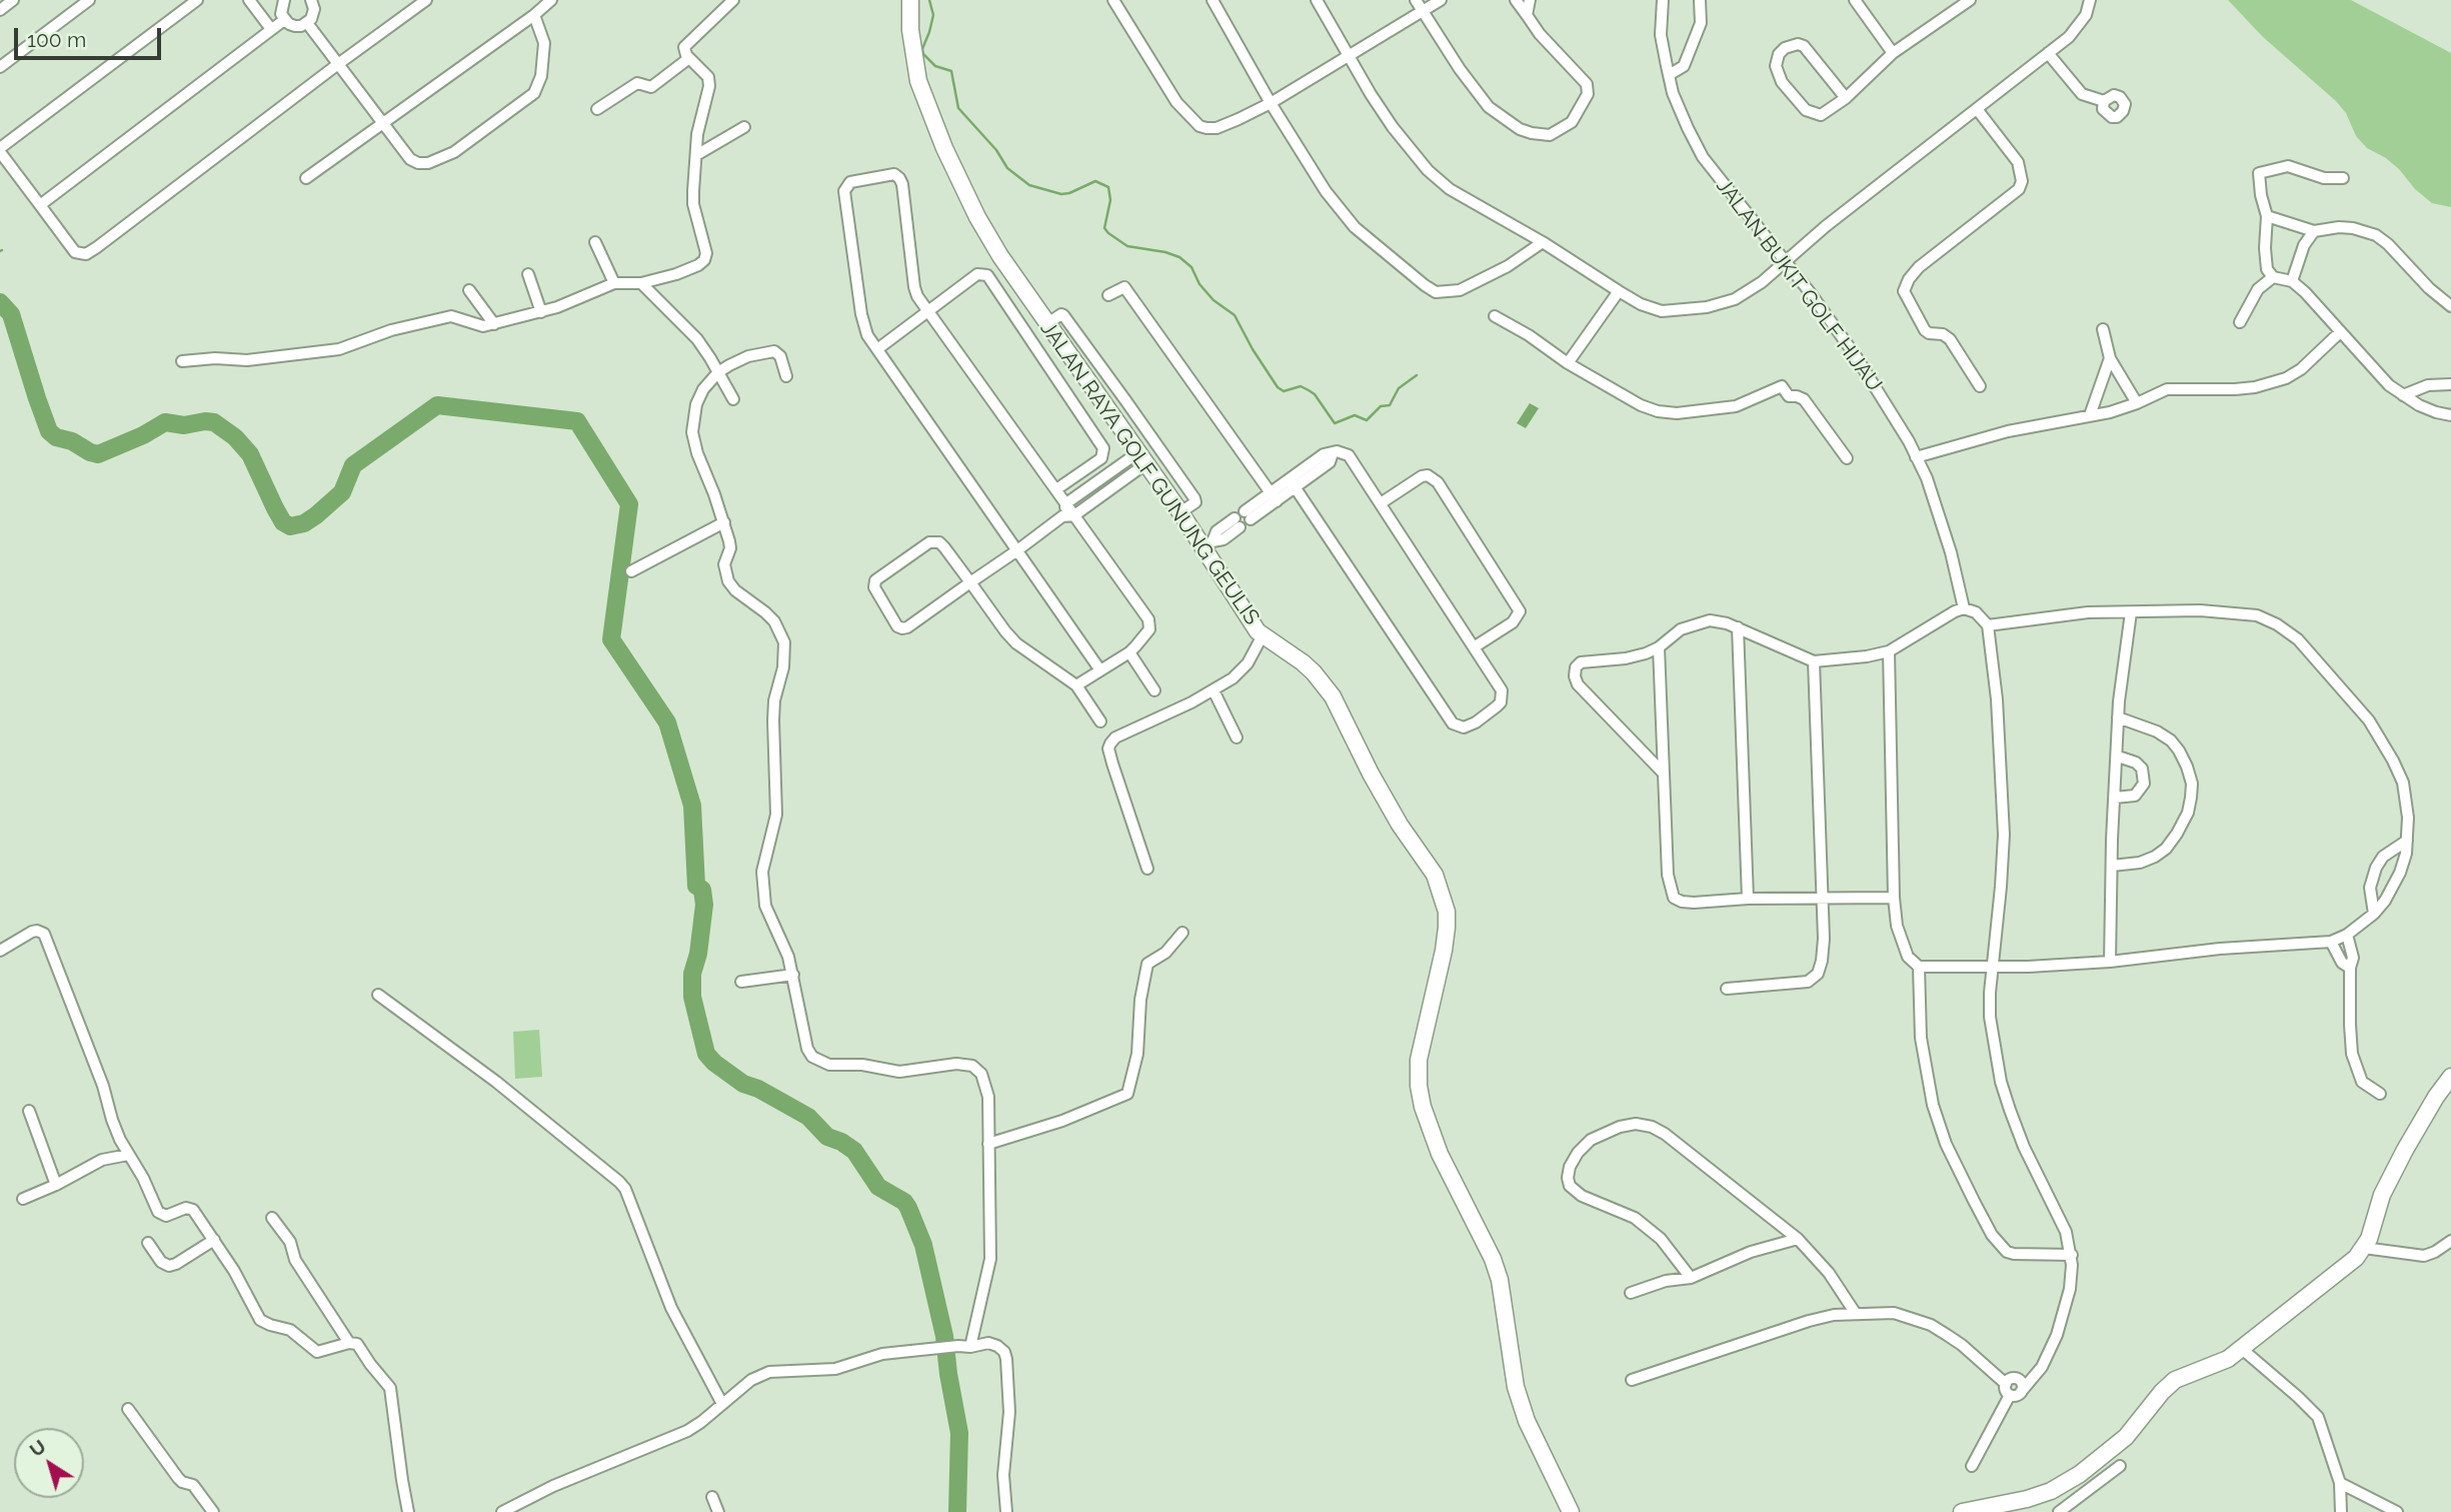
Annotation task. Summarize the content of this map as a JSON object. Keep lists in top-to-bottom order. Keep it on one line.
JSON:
{"streets":{"main road":["JALAN RAYA GOLF GUNUNG GEULIS"],"street":["JALAN BUKIT GOLF HIJAU"]},"scale_bar":"100 m","north":"top left"}
